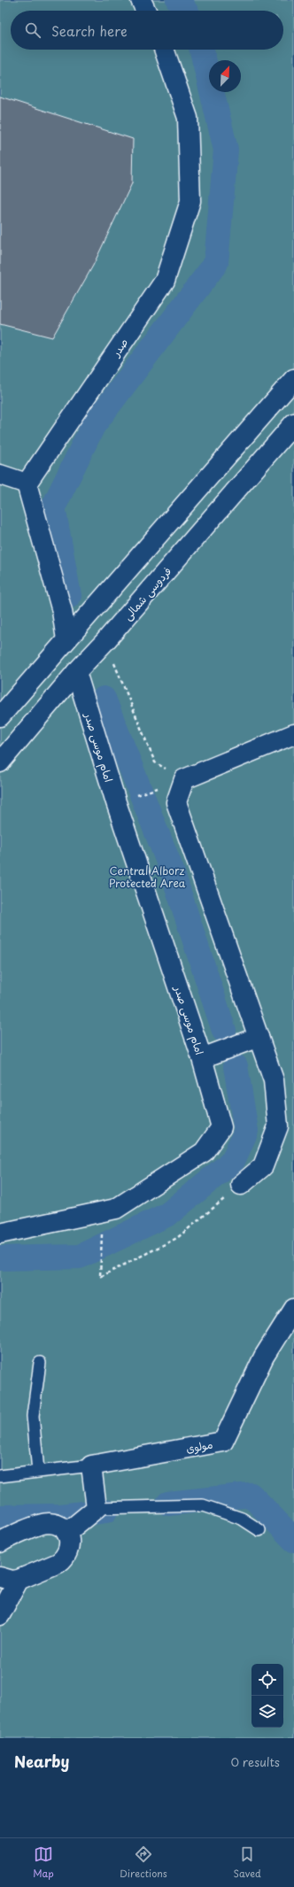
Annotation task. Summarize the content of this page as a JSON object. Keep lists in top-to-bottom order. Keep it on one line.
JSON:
{"streets":{"street":["صدر","فردوسی شمالی","امام موسی صدر","مولوی"]},"crossings":[["فردوسی شمالی","امام موسی صدر"]],"parks":["Central Alborz Protected Area"],"north":"top right","page":{"search":"Search here","heading":["Nearby","0 results"],"nav":["Map","Directions","Saved"]}}
